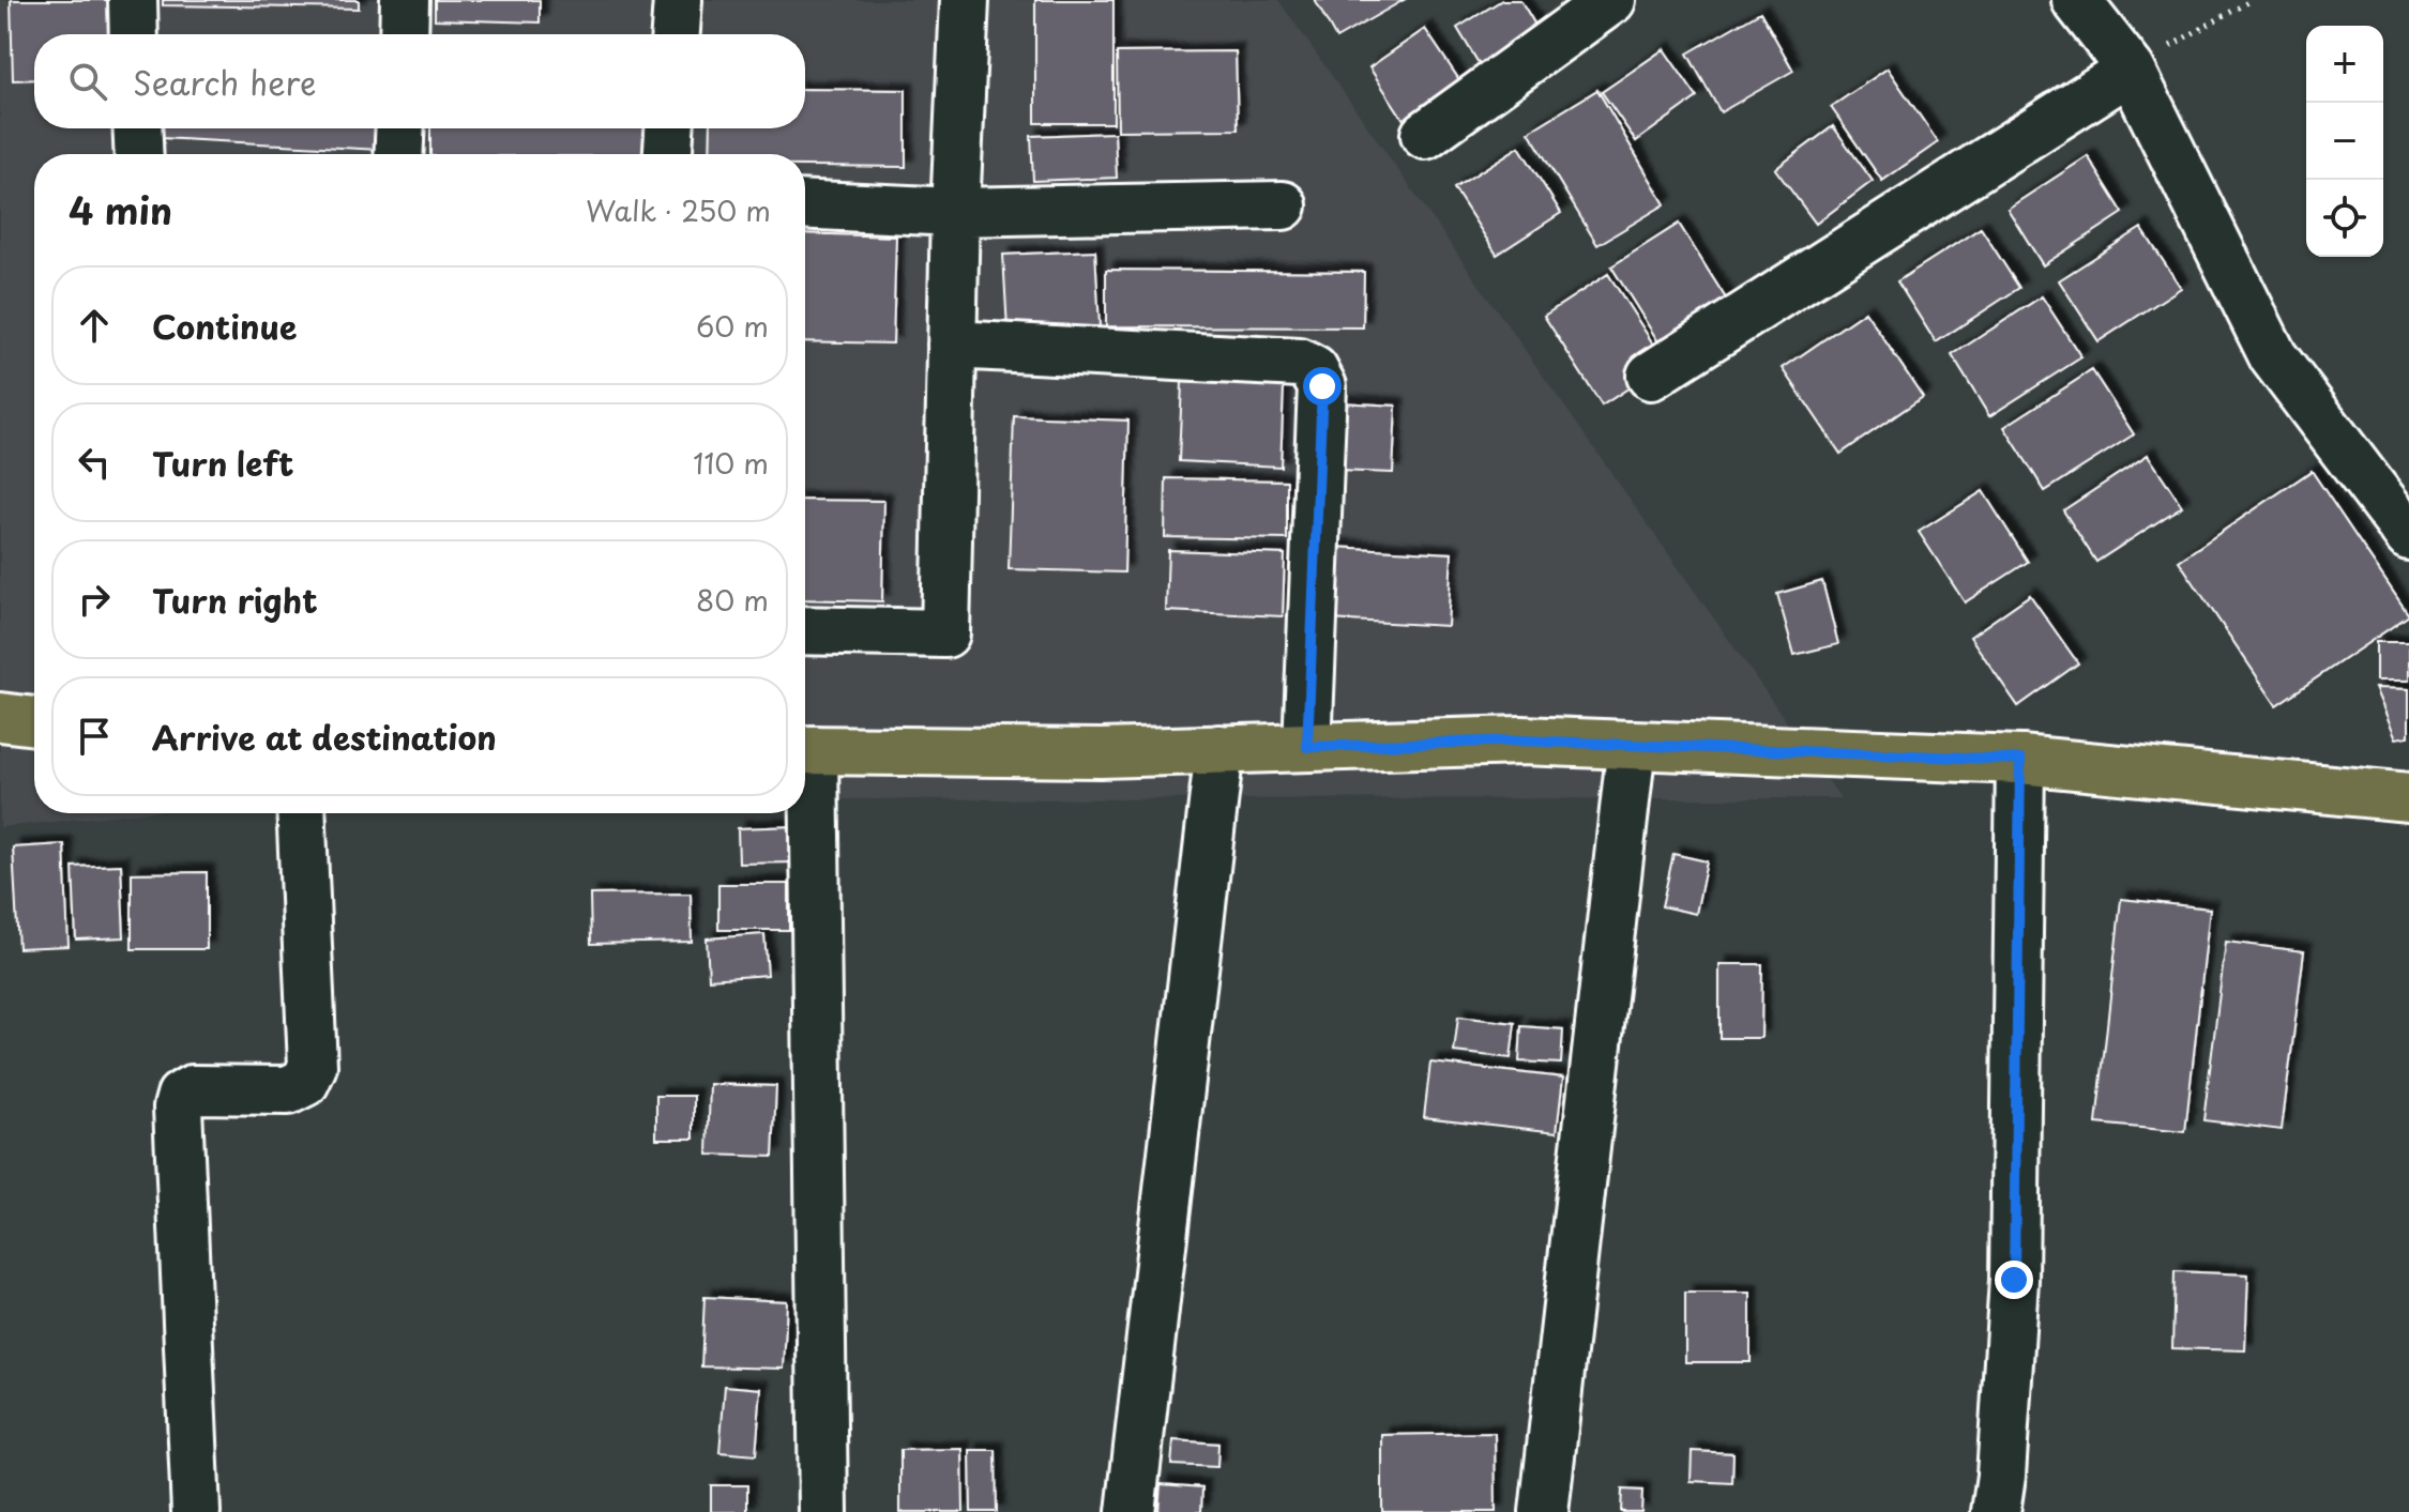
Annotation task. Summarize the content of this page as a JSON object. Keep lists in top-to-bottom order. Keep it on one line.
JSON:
{"page":{"map_buttons":["+","−"],"search":"Search here","heading":["4 min","Walk · 250 m"],"list":[["Continue","60 m"],["Turn left","110 m"],["Turn right","80 m"],"Arrive at destination"]}}
